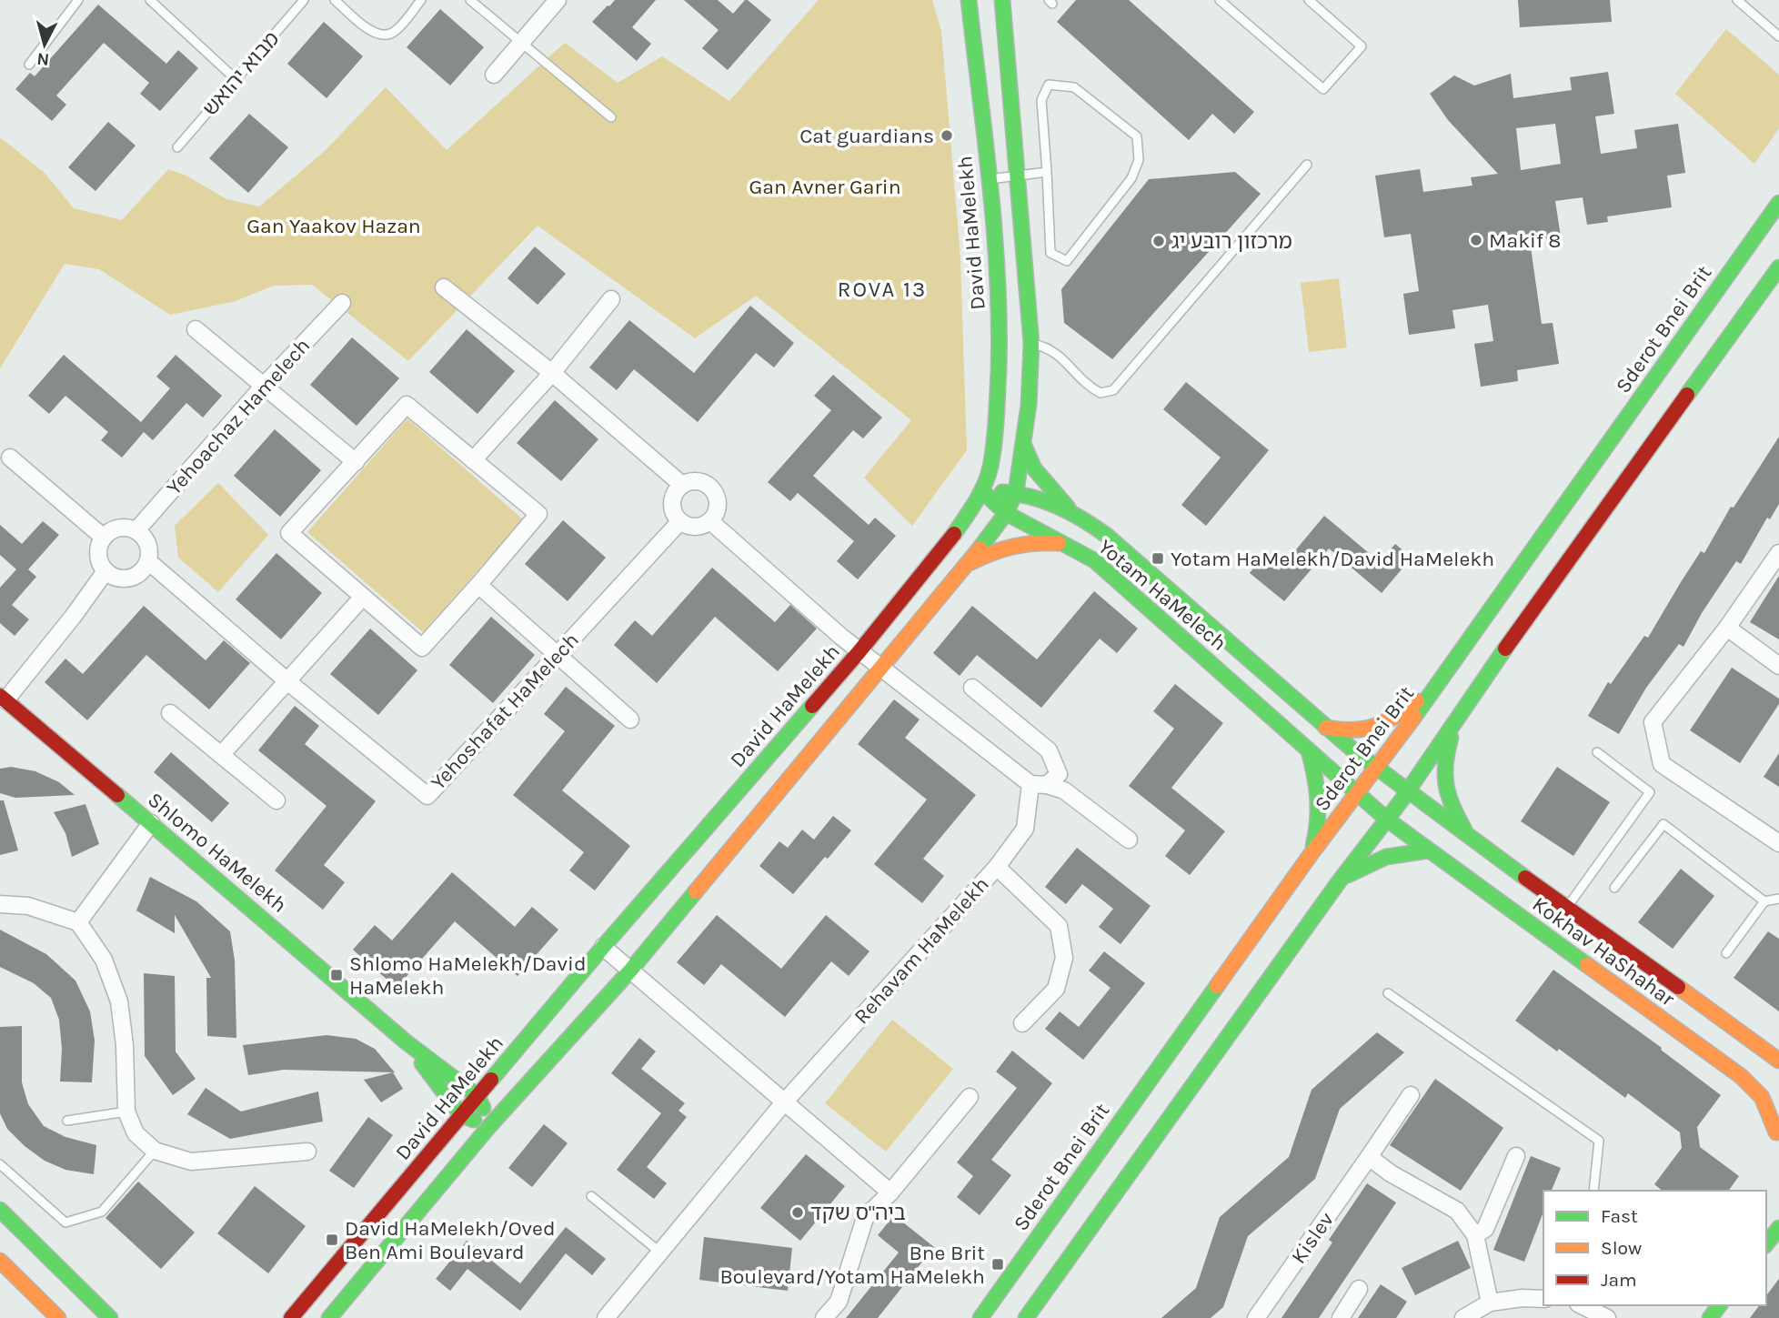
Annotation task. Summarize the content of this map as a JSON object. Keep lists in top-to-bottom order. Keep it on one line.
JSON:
{"streets":{"street":["David HaMelekh","Sderot Bnei Brit","Yehoachaz Hamelech","Yotam HaMelech","Yehoshafat HaMelech","Shlomo HaMelekh","Rehavam HaMelekh","Kokhav HaShahar","Kislev"],"lane":["מבוא יהואש"]},"crossings":[["David HaMelekh","Yotam HaMelech"],["David HaMelekh","Shlomo HaMelekh"],["Sderot Bnei Brit","Yotam HaMelech"],["Sderot Bnei Brit","Kokhav HaShahar"],["Yehoachaz Hamelech","Yehoshafat HaMelech"],["Yotam HaMelech","Kokhav HaShahar"]],"districts":["ROVA 13"],"parks":["Gan Avner Garin","Gan Yaakov Hazan"],"places":{"other":["Cat guardians","Makif 8","מרכזון רובע יג","ביה\"ס שקד"],"transit":["Yotam HaMelekh/David HaMelekh","Shlomo HaMelekh/David HaMelekh","David HaMelekh/Oved Ben Ami Boulevard","Bne Brit Boulevard/Yotam HaMelekh"]},"legend":["Fast","Slow","Jam"],"north":"bottom"}
